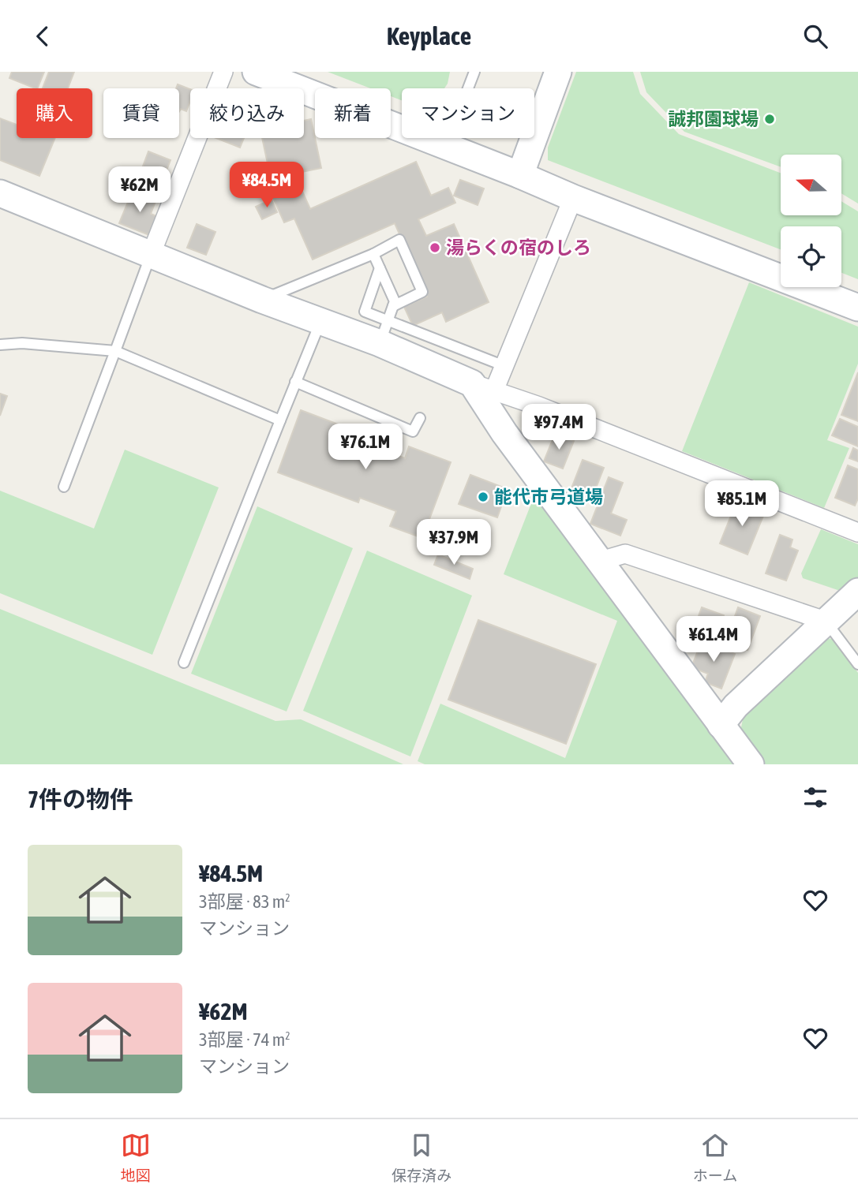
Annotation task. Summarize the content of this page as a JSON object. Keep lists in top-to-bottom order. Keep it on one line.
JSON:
{"places":["誠邦園球場","湯らくの宿のしろ","能代市弓道場"],"north":"left","page":{"header":"Keyplace","chip":["購入","賃貸","絞り込み","新着","マンション"],"price":["¥84.5M","¥62M","¥97.4M","¥76.1M","¥85.1M","¥37.9M","¥61.4M"],"heading":"7件の物件","list":[{"name":"¥84.5M","note":"3部屋 · 83 m² · マンション"},{"name":"¥62M","note":"3部屋 · 74 m² · マンション"}],"tabs":["地図","保存済み","ホーム"]}}
